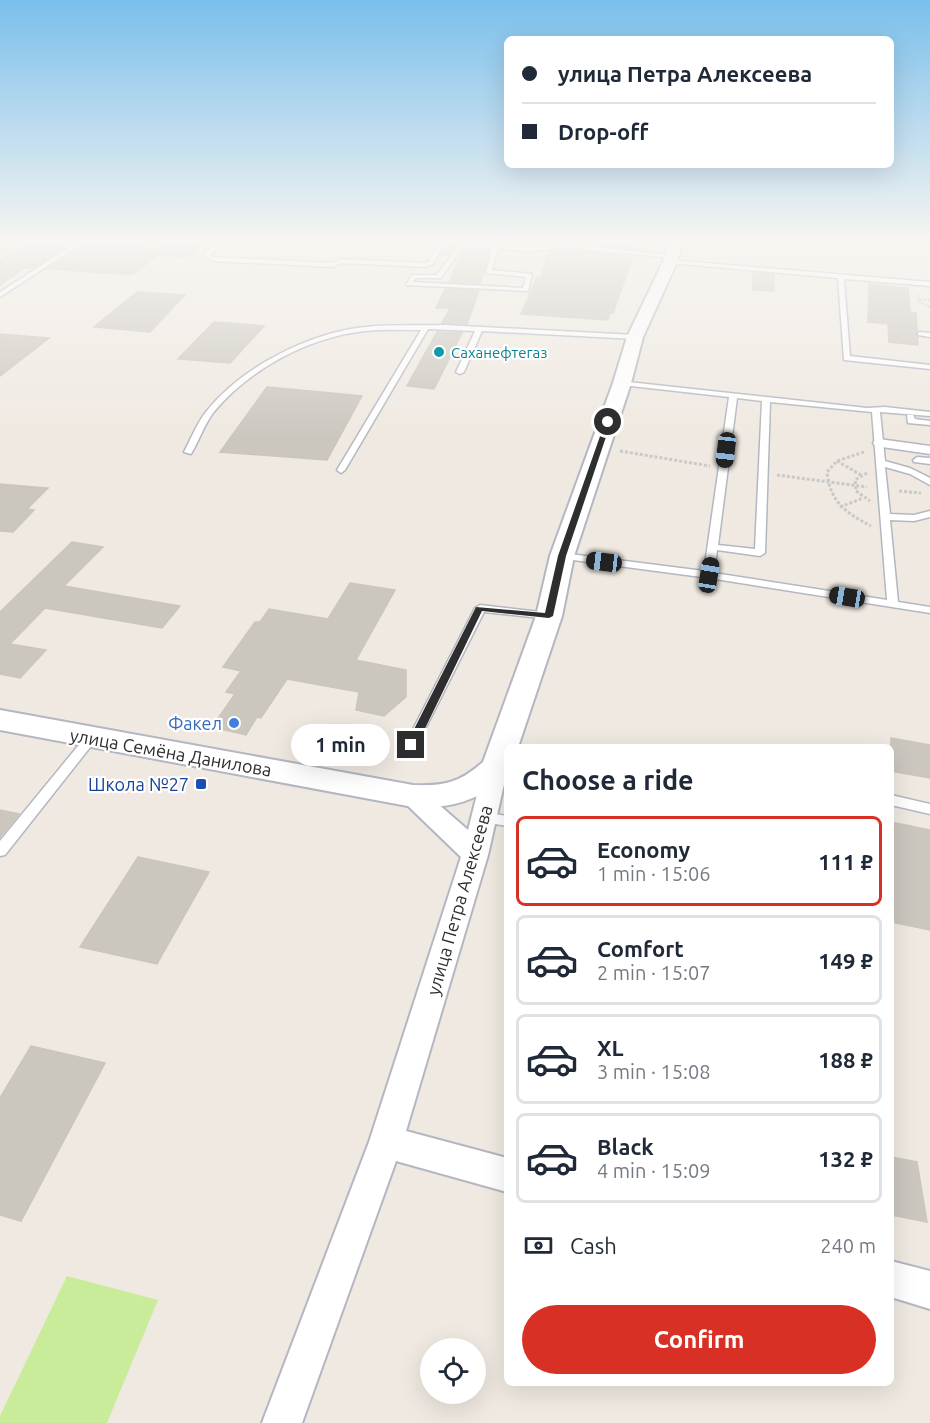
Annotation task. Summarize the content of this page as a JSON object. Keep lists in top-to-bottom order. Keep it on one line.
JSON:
{"streets":{"street":["улица Семёна Данилова","улица Петра Алексеева"]},"crossings":[["улица Семёна Данилова","улица Петра Алексеева"]],"places":{"other":["Саханефтегаз","Факел"],"transit":["Школа №27"]},"page":{"banner":["улица Петра Алексеева","Drop-off"],"bubble":"1 min","heading":"Choose a ride","list":[{"name":"Economy","note":"1 min · 15:06","value":"111 ₽"},{"name":"Comfort","note":"2 min · 15:07","value":"149 ₽"},{"name":"XL","note":"3 min · 15:08","value":"188 ₽"},{"name":"Black","note":"4 min · 15:09","value":"132 ₽"}],"pay":["Cash","240 m"],"buttons":"Confirm"}}
